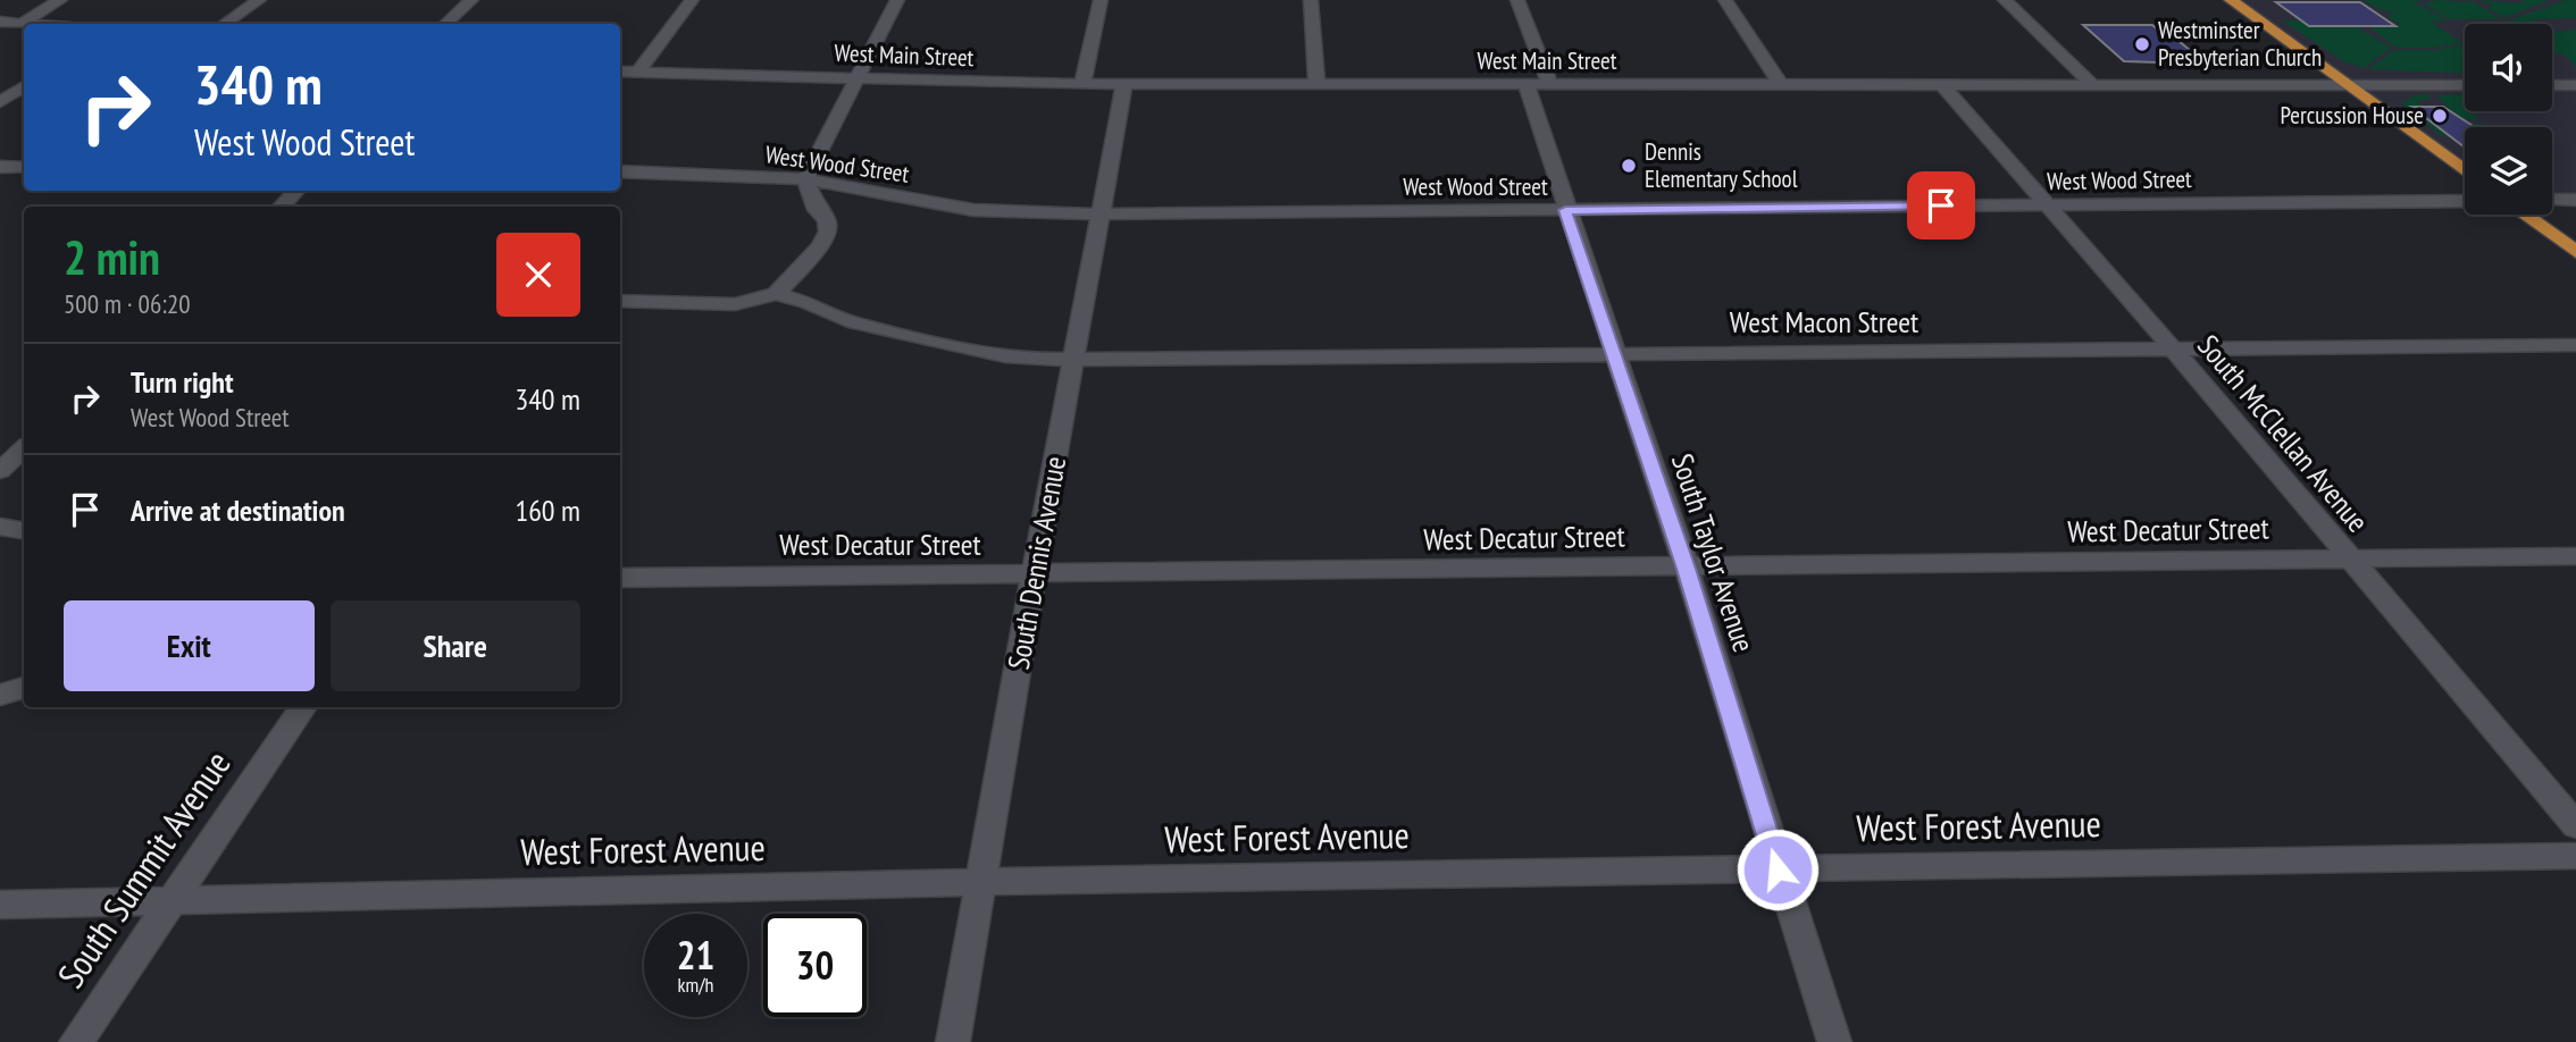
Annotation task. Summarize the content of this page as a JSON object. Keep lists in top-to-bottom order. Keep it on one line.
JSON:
{"streets":{"street":["West Main Street","West Wood Street","West Macon Street","South McClellan Avenue","West Decatur Street","South Taylor Avenue","South Dennis Avenue","West Forest Avenue","South Summit Avenue"]},"crossings":[["West Main Street","South McClellan Avenue"],["West Main Street","South Taylor Avenue"],["West Main Street","South Dennis Avenue"],["West Wood Street","South McClellan Avenue"],["West Wood Street","South Taylor Avenue"],["West Wood Street","South Dennis Avenue"],["West Macon Street","South McClellan Avenue"],["West Macon Street","South Taylor Avenue"],["West Macon Street","South Dennis Avenue"],["South McClellan Avenue","West Decatur Street"],["West Decatur Street","South Taylor Avenue"],["West Decatur Street","South Dennis Avenue"],["South Taylor Avenue","West Forest Avenue"],["South Dennis Avenue","West Forest Avenue"],["West Forest Avenue","South Summit Avenue"]],"places":["Westminster Presbyterian Church","Percussion House","Dennis Elementary School"],"page":{"turn":["340 m","West Wood Street"],"heading":["2 min","500 m · 06:20"],"list":[{"name":"Turn right","note":"West Wood Street","value":"340 m"},{"name":"Arrive at destination","value":"160 m"}],"buttons":["Exit","Share"],"speed":"21 km/h","limit":"30"}}
